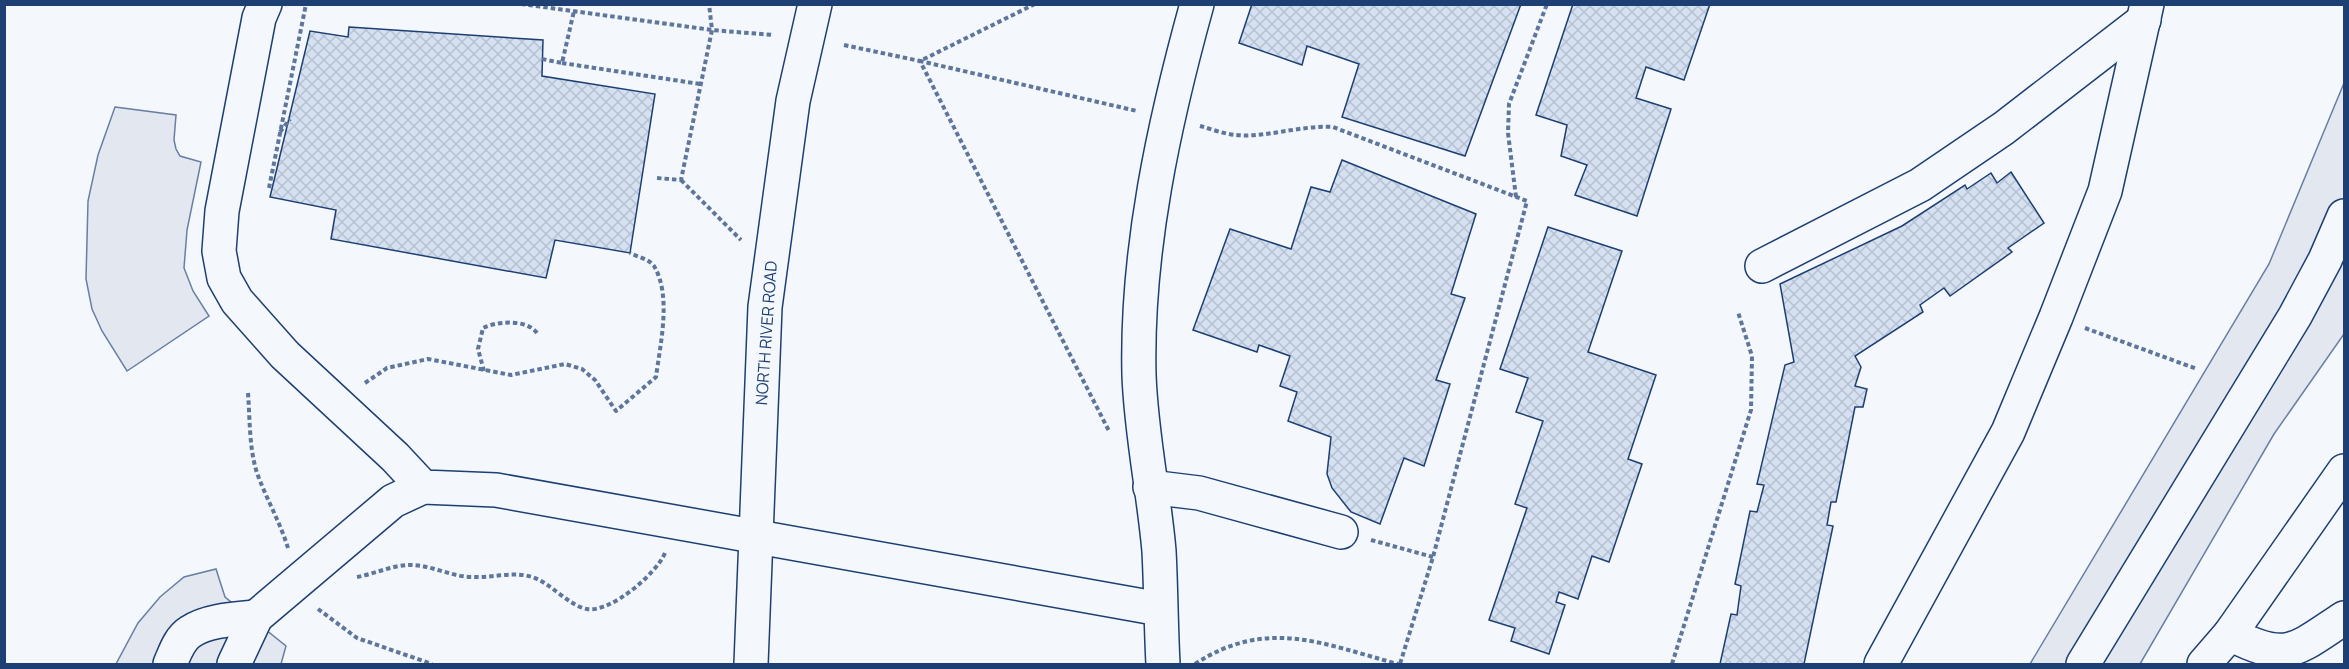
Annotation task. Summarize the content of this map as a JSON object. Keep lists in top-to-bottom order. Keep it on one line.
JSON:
{"streets":{"street":["NORTH RIVER ROAD"]}}
